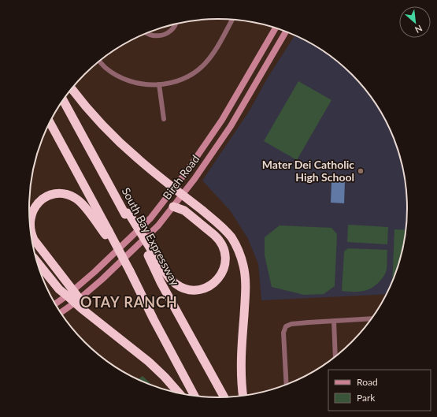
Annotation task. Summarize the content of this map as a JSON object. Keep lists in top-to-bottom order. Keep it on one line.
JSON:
{"streets":{"highway":["South Bay Expressway"],"main road":["Birch Road"]},"districts":["OTAY RANCH"],"places":["Mater Dei Catholic High School"],"legend":["Road","Park"],"north":"bottom right"}
